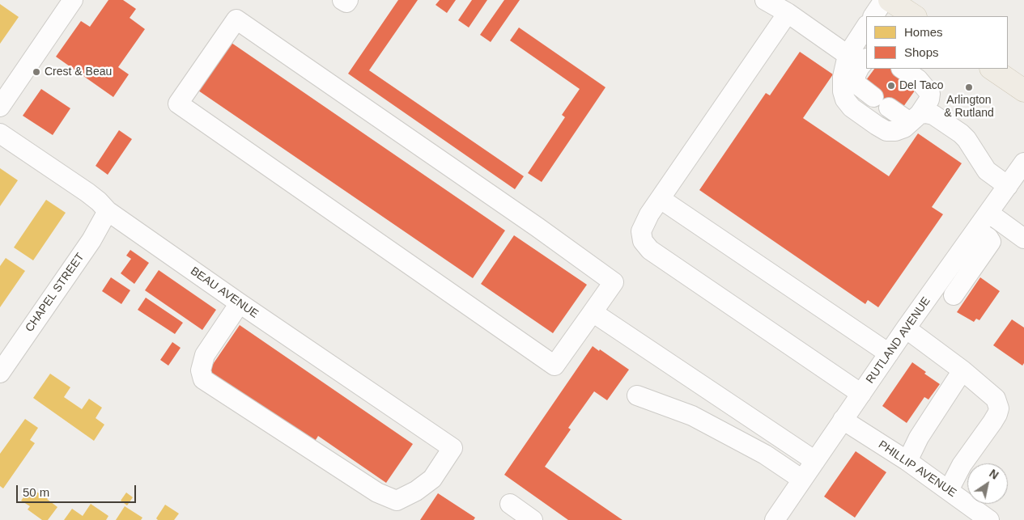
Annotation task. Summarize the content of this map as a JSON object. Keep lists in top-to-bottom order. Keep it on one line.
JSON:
{"streets":{"street":["CHAPEL STREET","BEAU AVENUE","RUTLAND AVENUE","PHILLIP AVENUE"]},"crossings":[["CHAPEL STREET","BEAU AVENUE"],["RUTLAND AVENUE","PHILLIP AVENUE"]],"places":["Crest & Beau","Del Taco","Arlington & Rutland"],"legend":["Homes","Shops"],"scale_bar":"50 m","north":"top right"}
